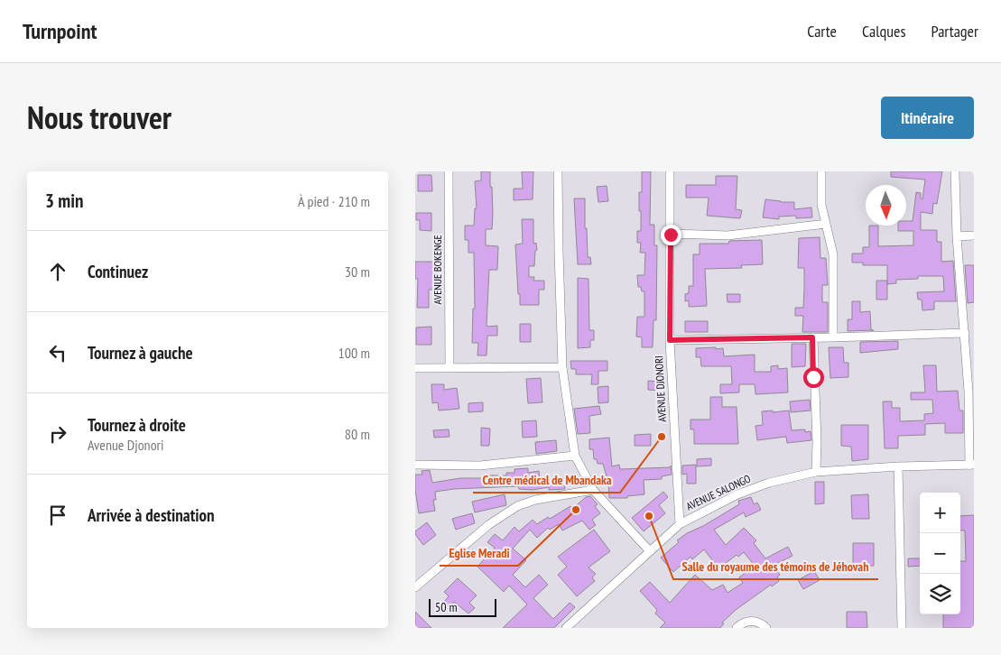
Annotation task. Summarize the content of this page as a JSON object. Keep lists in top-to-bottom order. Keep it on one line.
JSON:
{"streets":{"street":["AVENUE BOKENGE","AVENUE DJONORI","AVENUE SALONGO"]},"crossings":[["AVENUE DJONORI","AVENUE SALONGO"]],"places":["Centre médical de Mbandaka","Eglise Meradi","Salle du royaume des témoins de Jéhovah"],"scale_bar":"50 m","north":"bottom","page":{"header":"Turnpoint","nav":["Carte","Calques","Partager"],"title":"Nous trouver","buttons":"Itinéraire","heading":["3 min","À pied · 210 m"],"list":[["Continuez","30 m"],["Tournez à gauche","100 m"],["Tournez à droite","Avenue Djonori","80 m"],"Arrivée à destination"],"map_buttons":["+","−"],"scale":"50 m"}}
